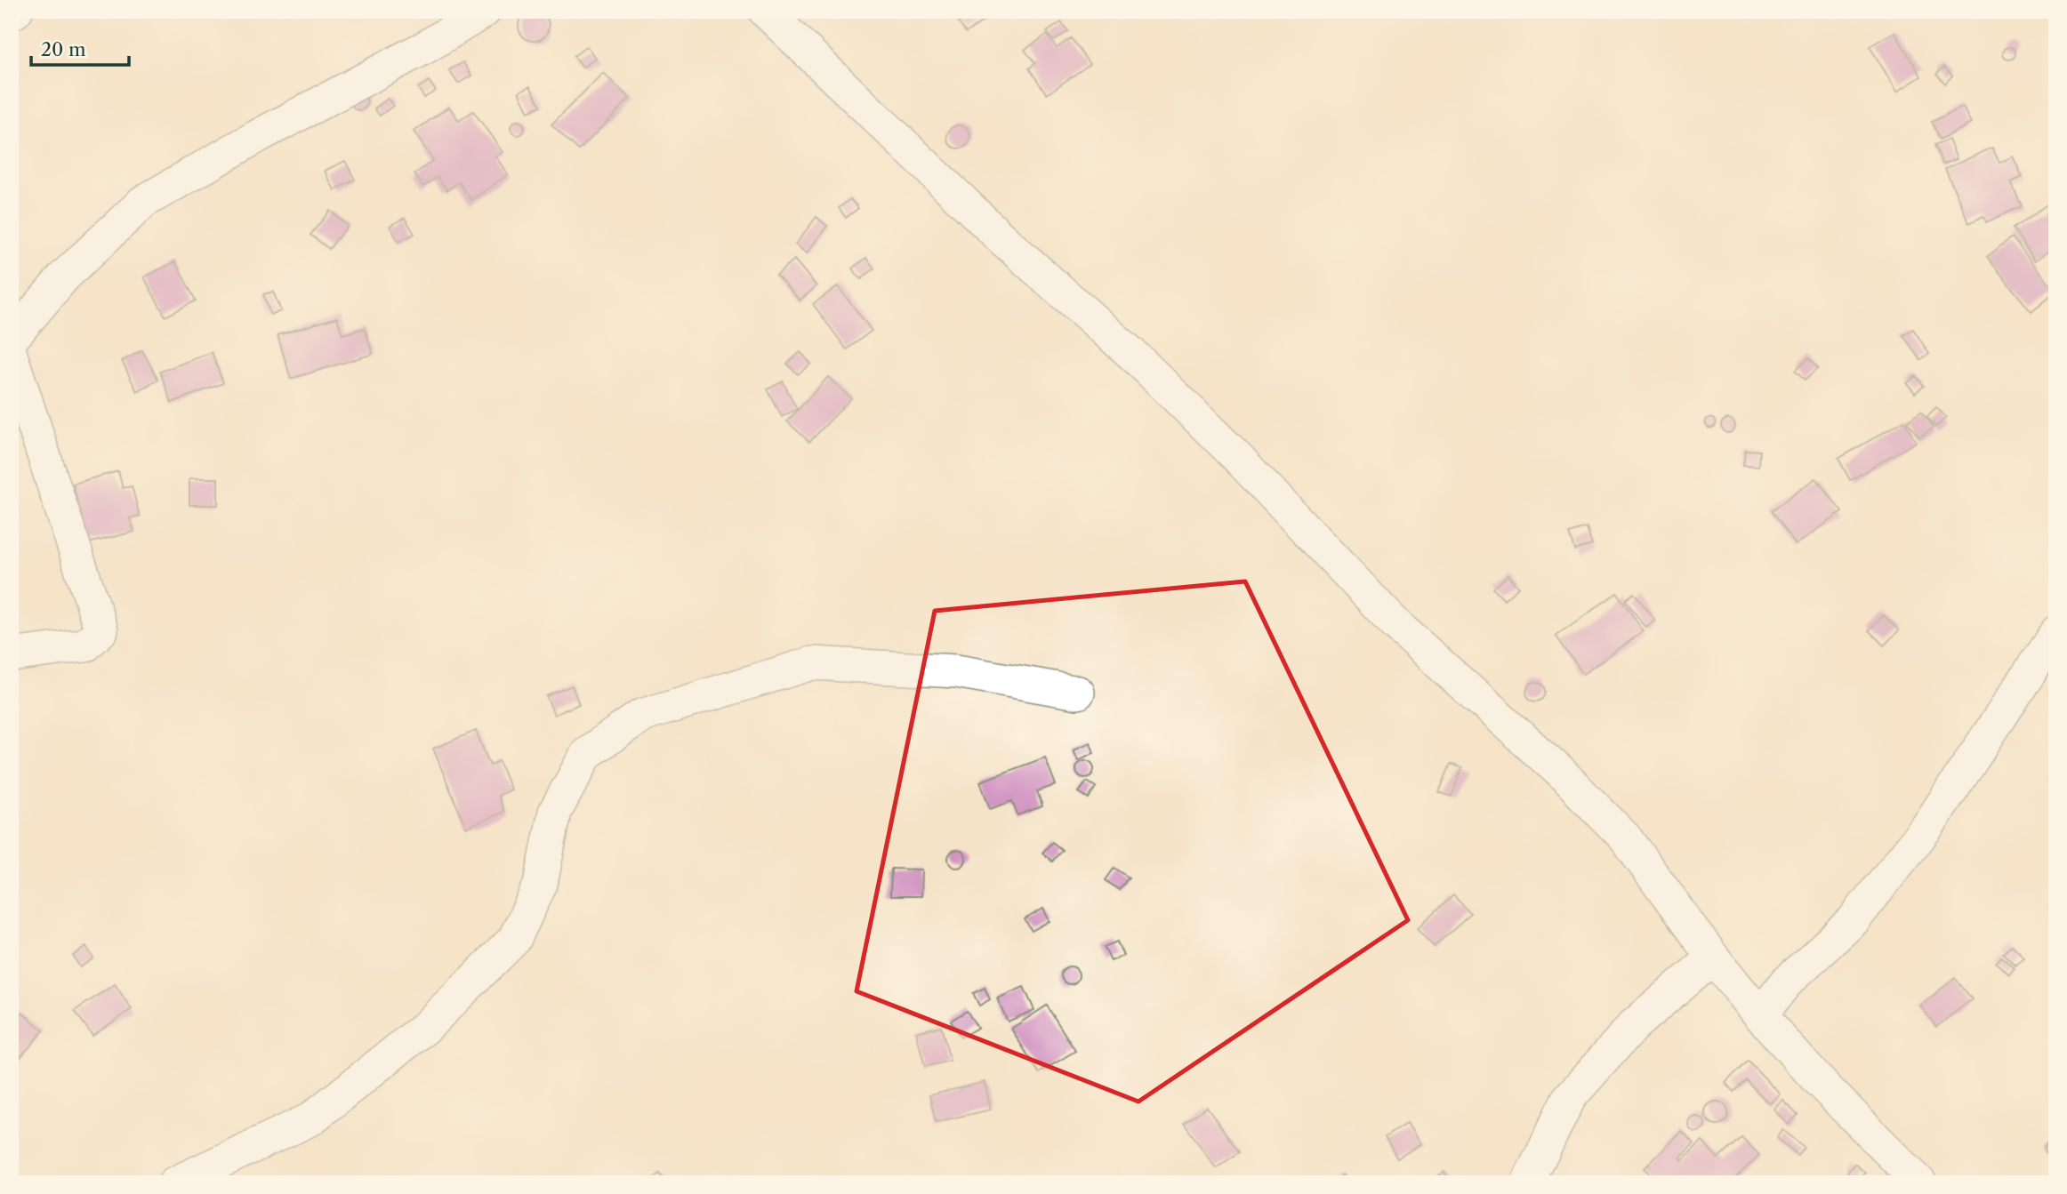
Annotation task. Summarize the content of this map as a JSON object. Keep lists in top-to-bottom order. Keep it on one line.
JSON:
{"scale_bar":"20 m"}
